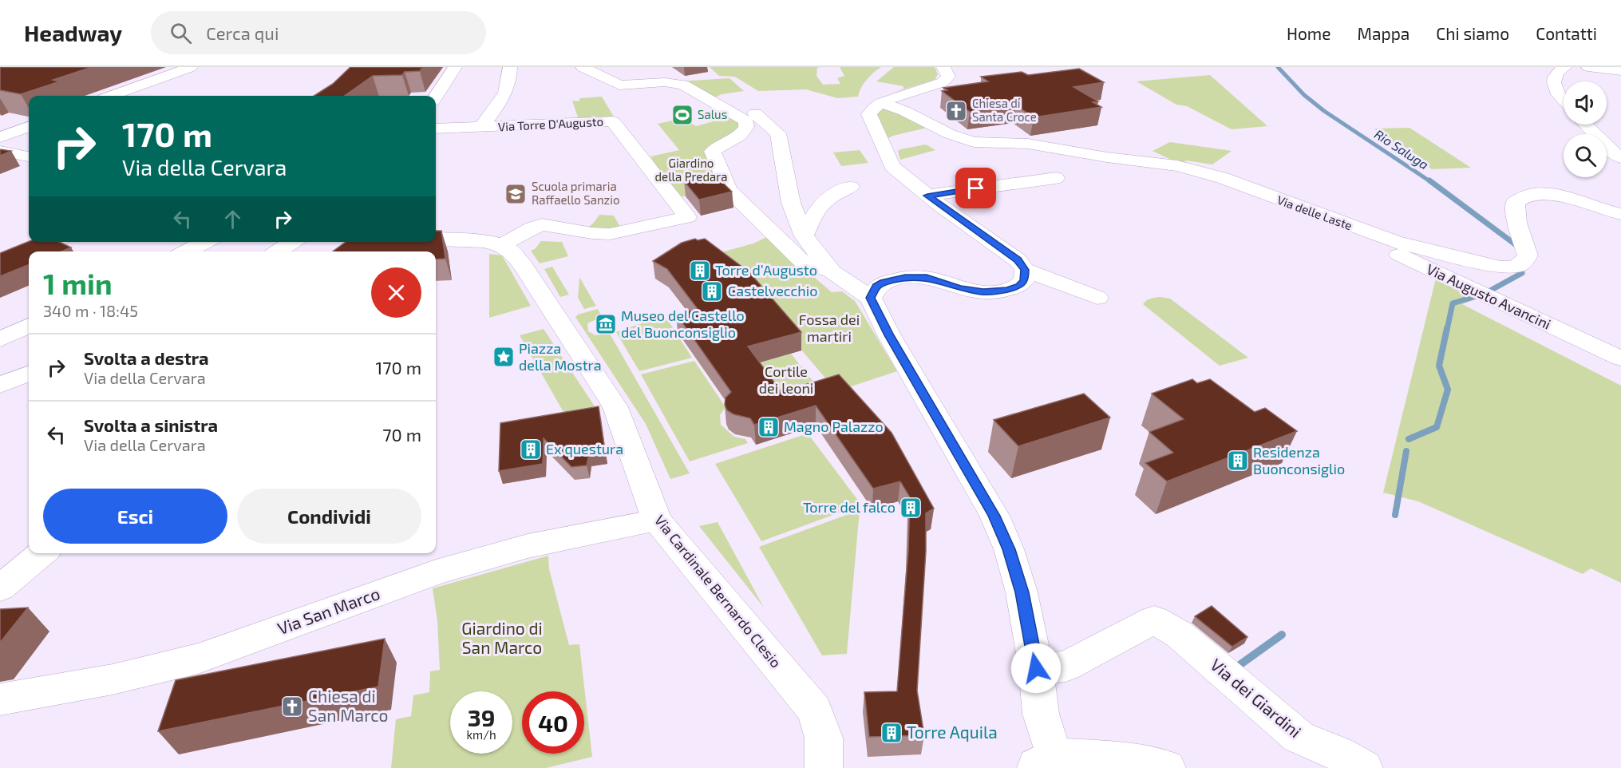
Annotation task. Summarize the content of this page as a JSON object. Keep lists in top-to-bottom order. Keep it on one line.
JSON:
{"streets":{"street":["Via Torre D'Augusto","Via delle Laste","Via Augusto Avancini","Via Cardinale Bernardo Clesio","Via San Marco","Via dei Giardini"]},"crossings":[["Via Torre D'Augusto","Via Cardinale Bernardo Clesio"],["Via delle Laste","Via Augusto Avancini"],["Via Cardinale Bernardo Clesio","Via San Marco"]],"water":["Rio Saluga"],"parks":["Giardino della Predara","Fossa dei martiri","Cortile dei leoni","Giardino di San Marco"],"places":{"church":["Chiesa di Santa Croce","Chiesa di San Marco"],"sports":["Salus"],"school or university":["Scuola primaria Raffaello Sanzio"],"building":["Torre d’Augusto","Castelvecchio","Magno Palazzo","Ex questura","Residenza Buonconsiglio","Torre del falco","Torre Aquila"],"museum":["Museo del Castello del Buonconsiglio"],"place":["Piazza della Mostra"]},"page":{"header":"Headway","search":"Cerca qui","nav":["Home","Mappa","Chi siamo","Contatti"],"turn":["170 m","Via della Cervara"],"heading":["1 min","340 m · 18:45"],"list":[{"name":"Svolta a destra","note":"Via della Cervara","value":"170 m"},{"name":"Svolta a sinistra","note":"Via della Cervara","value":"70 m"}],"buttons":["Esci","Condividi"],"speed":"39 km/h","limit":"40"}}
